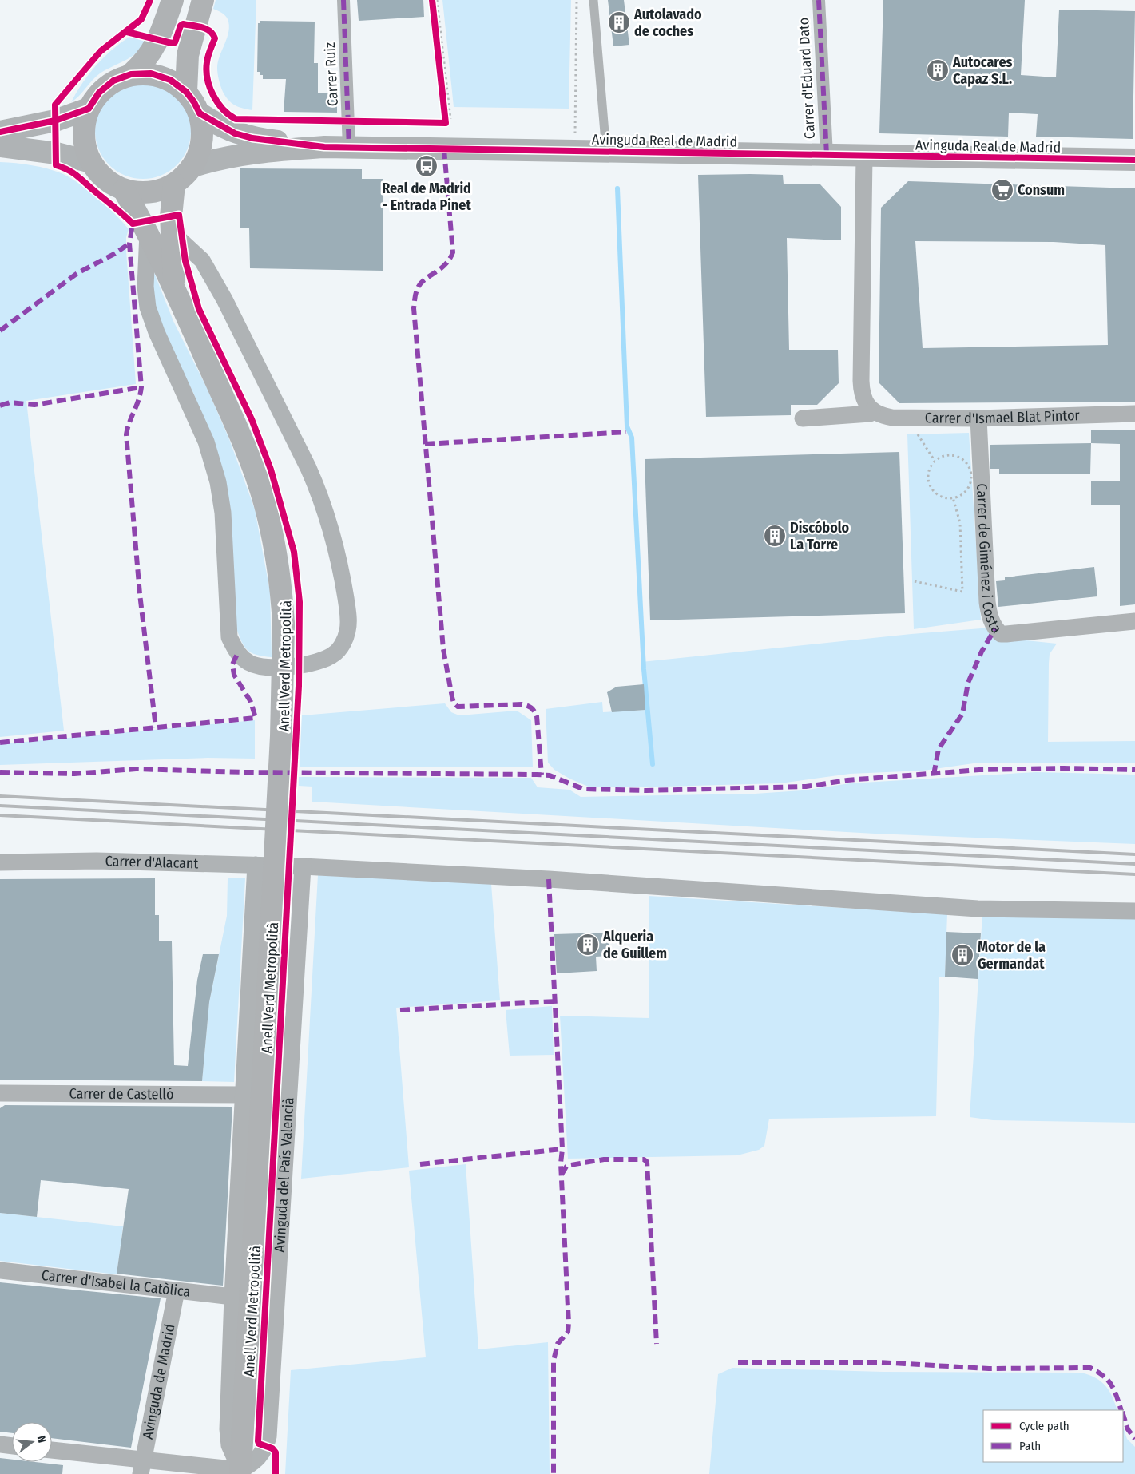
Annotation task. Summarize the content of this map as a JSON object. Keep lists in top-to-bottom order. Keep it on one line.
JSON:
{"streets":{"street":["Carrer Ruiz","Carrer d'Eduard Dato","Avinguda Real de Madrid","Carrer d'Ismael Blat Pintor","Carrer de Giménez i Costa","Carrer d'Alacant","Carrer de Castelló","Avinguda del País Valencià","Carrer d'Isabel la Catòlica","Avinguda de Madrid"],"cycle path":["Anell Verd Metropolità"]},"crossings":[["Carrer Ruiz","Avinguda Real de Madrid"],["Carrer d'Eduard Dato","Avinguda Real de Madrid"],["Carrer d'Ismael Blat Pintor","Carrer de Giménez i Costa"],["Carrer d'Alacant","Avinguda del País Valencià"],["Carrer d'Isabel la Catòlica","Avinguda de Madrid"]],"places":{"building":["Autolavado de coches","Autocares Capaz S.L.","Discóbolo La Torre","Alqueria de Guillem","Motor de la Germandat"],"bus stop":["Real de Madrid - Entrada Pinet"],"supermarket":["Consum"]},"legend":["Cycle path","Path"],"north":"right"}
